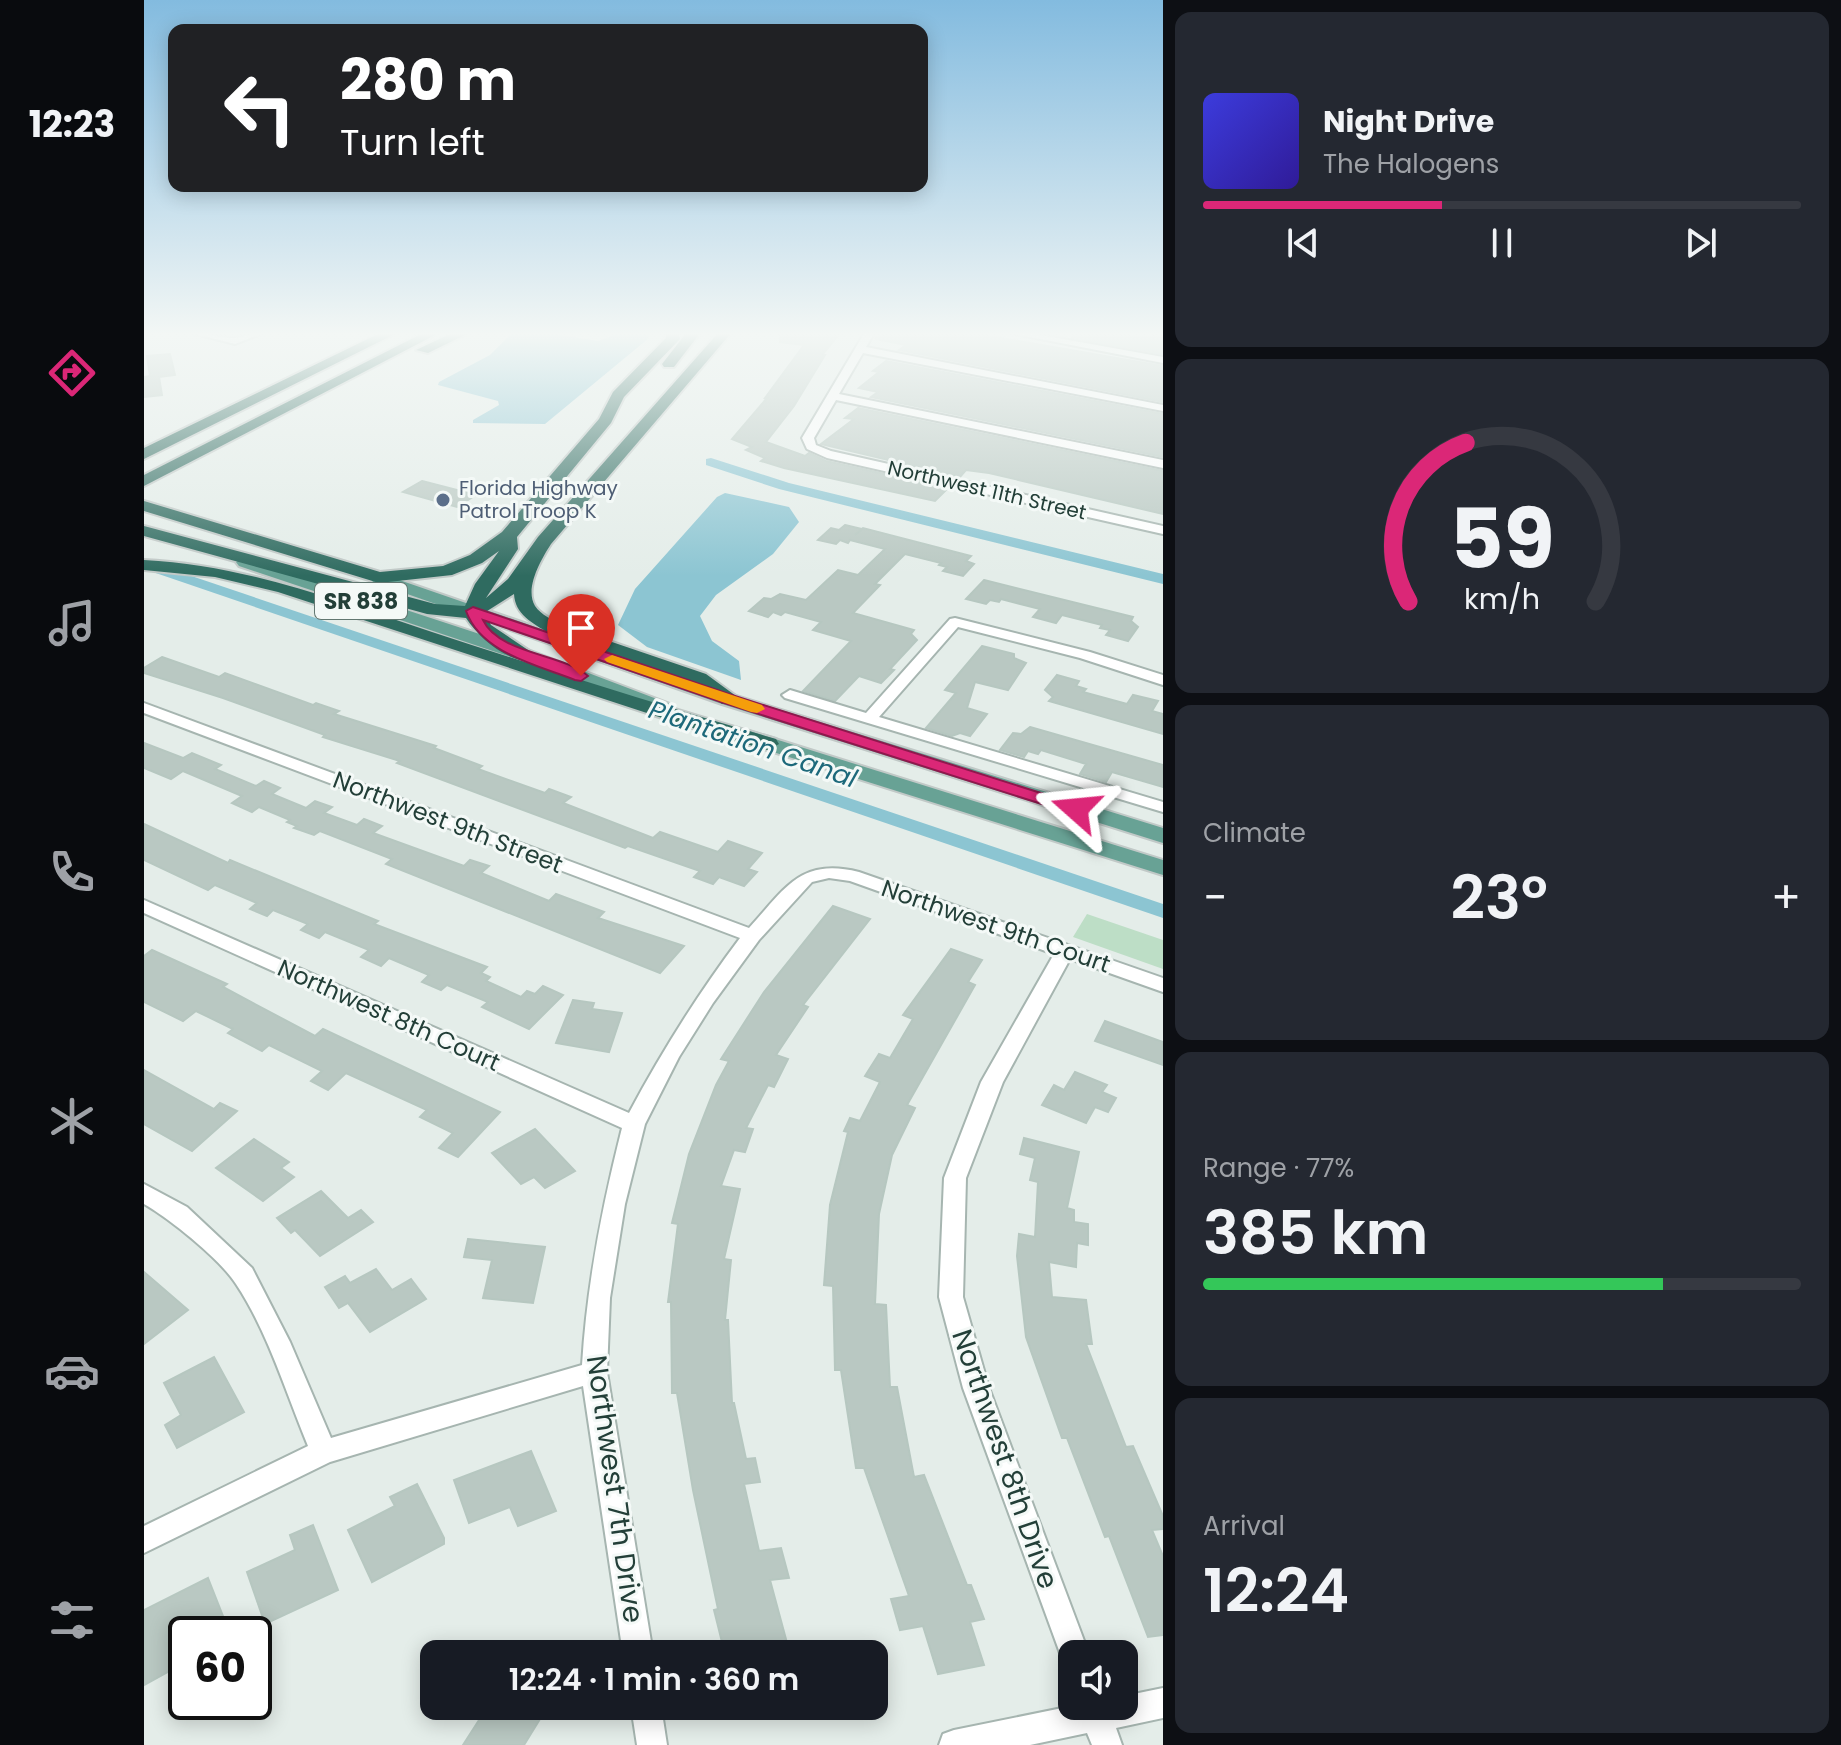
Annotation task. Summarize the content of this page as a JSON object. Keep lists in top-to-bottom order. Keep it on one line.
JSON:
{"streets":{"highway":["SR 838"],"street":["Northwest 11th Street","Northwest 9th Street","Northwest 9th Court","Northwest 8th Court","Northwest 8th Drive","Northwest 7th Drive"]},"crossings":[["Northwest 9th Street","Northwest 7th Drive"],["Northwest 9th Court","Northwest 8th Drive"],["Northwest 9th Court","Northwest 7th Drive"],["Northwest 8th Court","Northwest 7th Drive"]],"water":["Plantation Canal"],"places":["Florida Highway Patrol Troop K"],"page":{"tabs":"12:23","turn":["280 m","Turn left"],"song":["Night Drive","The Halogens"],"tile":["Climate",["Range · 77%","385 km"],["Arrival","12:24"]],"heat":["−","23°","+"],"limit":"60","trip":"12:24 · 1 min · 360 m","gauge":["59","km/h"]}}
